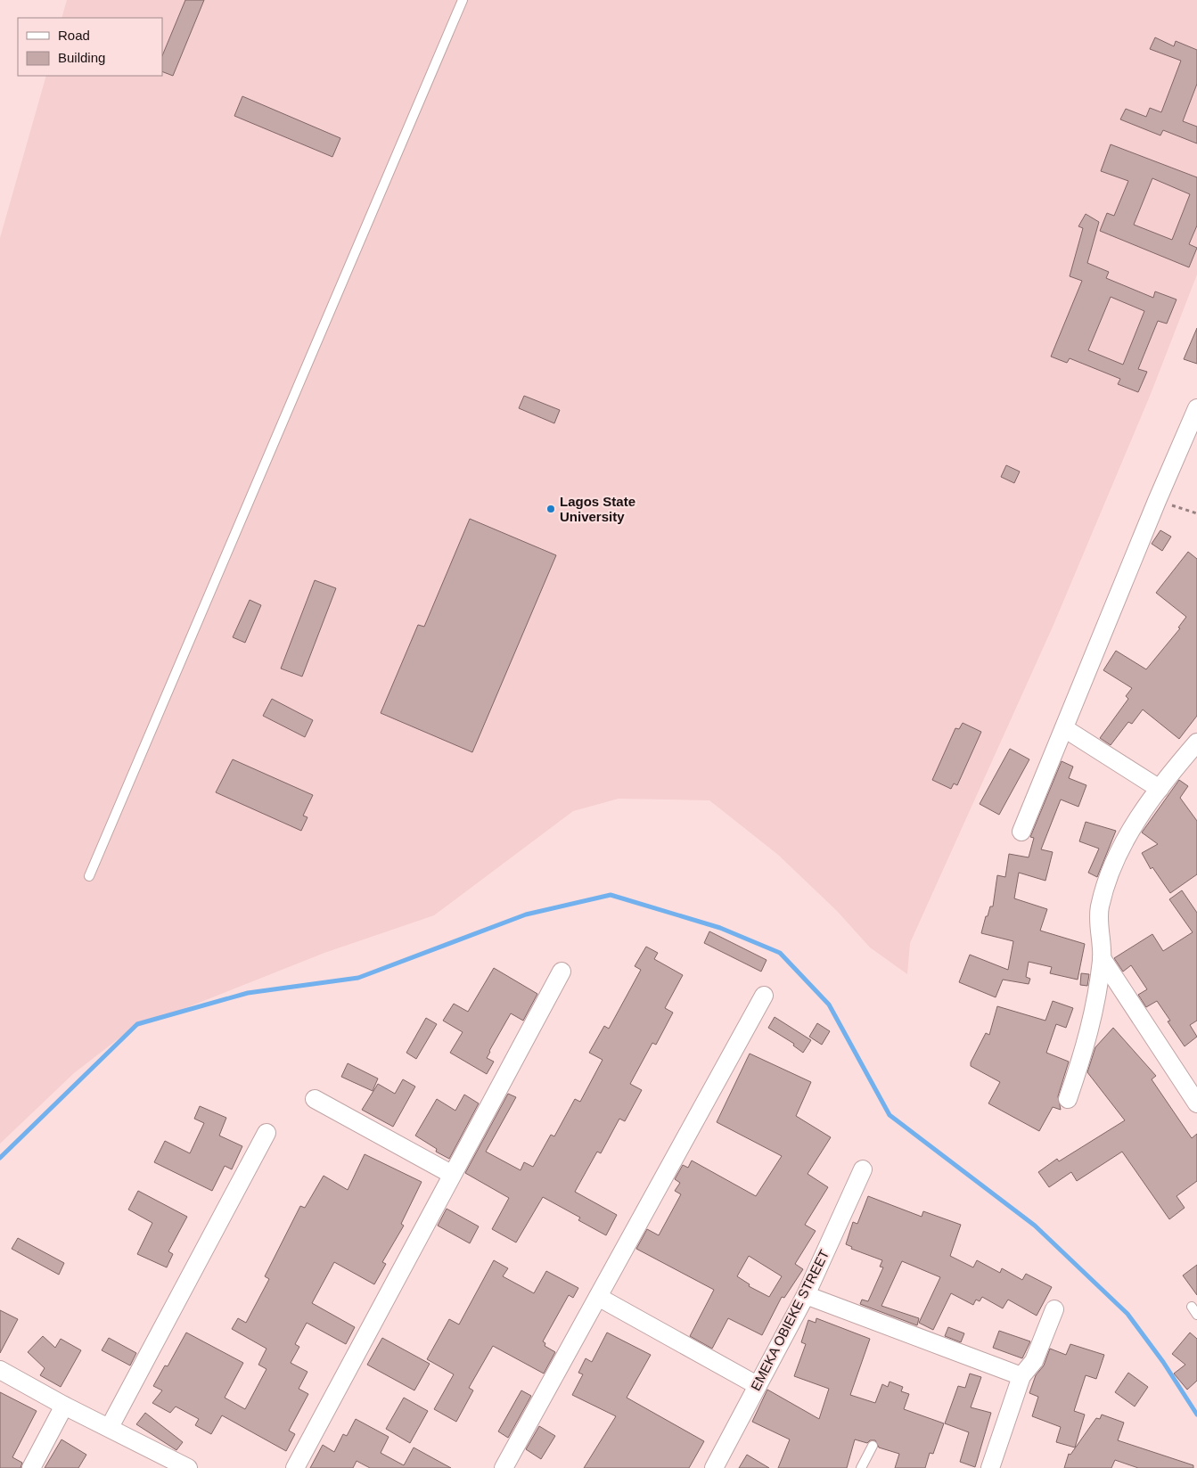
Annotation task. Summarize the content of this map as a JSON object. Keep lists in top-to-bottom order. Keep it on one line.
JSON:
{"streets":{"street":["EMEKA OBIEKE STREET"]},"places":["Lagos State University"],"legend":["Road","Building"]}
